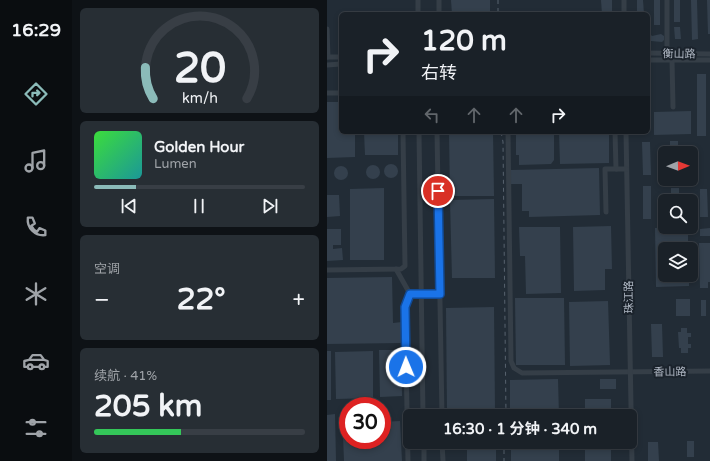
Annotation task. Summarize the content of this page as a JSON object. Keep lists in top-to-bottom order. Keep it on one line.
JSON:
{"streets":{"street":["衡山路","珠江路","香山路"]},"crossings":[["珠江路","香山路"]],"north":"right","page":{"tabs":"16:29","turn":["120 m","右转"],"song":["Golden Hour","Lumen"],"tile":["空调",["续航 · 41%","205 km"]],"heat":["−","22°","+"],"limit":"30","trip":"16:30 · 1 分钟 · 340 m","gauge":["20","km/h"]}}
